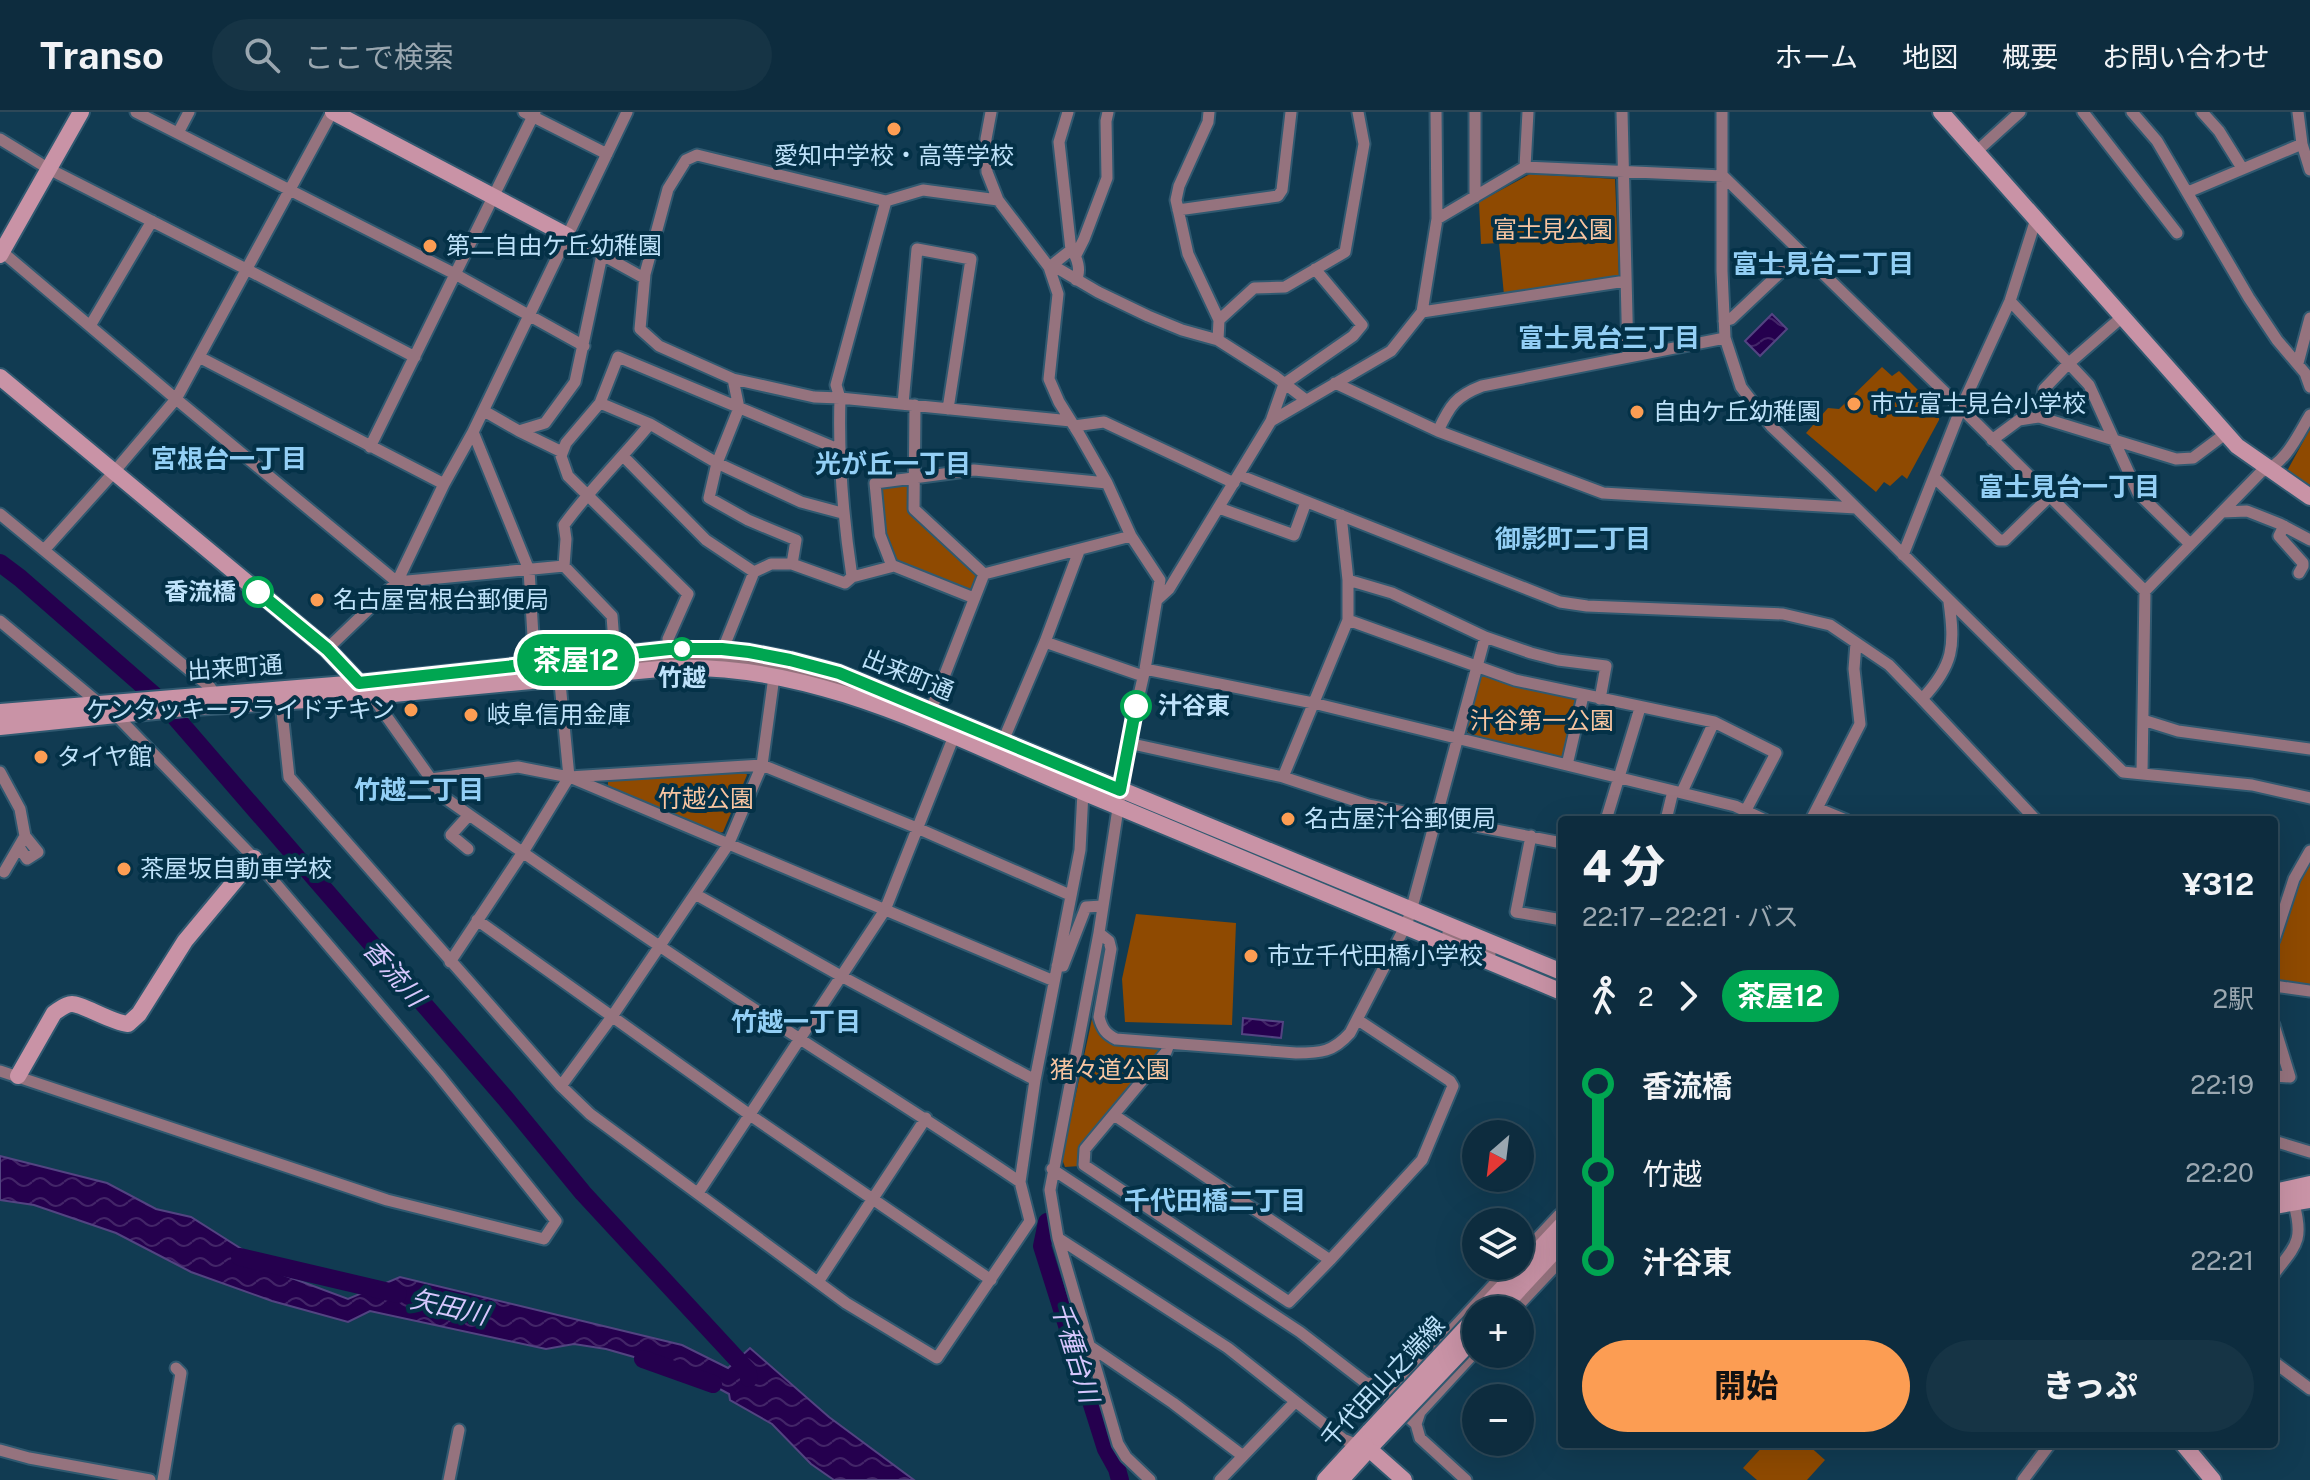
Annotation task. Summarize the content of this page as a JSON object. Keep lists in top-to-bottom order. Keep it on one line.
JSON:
{"streets":{"main road":["出来町通","千代田山之端線"]},"districts":["富士見台二丁目","富士見台三丁目","宮根台一丁目","光が丘一丁目","富士見台一丁目","御影町二丁目","竹越二丁目","竹越一丁目","千代田橋二丁目"],"water":["香流川","矢田川","千種台川"],"parks":["富士見公園","汁谷第一公園","竹越公園","猪々道公園"],"places":["愛知中学校・高等学校","第二自由ケ丘幼稚園","市立富士見台小学校","自由ケ丘幼稚園","香流橋","名古屋宮根台郵便局","竹越","汁谷東","ケンタッキーフライドチキン","岐阜信用金庫","タイヤ館","名古屋汁谷郵便局","茶屋坂自動車学校","市立千代田橋小学校"],"lines":["bus line 茶屋12"],"north":"bottom left","page":{"header":"Transo","search":"ここで検索","nav":["ホーム","地図","概要","お問い合わせ"],"on_map":"茶屋12","heading":["4 分","22:17 – 22:21 · バス","¥312"],"legs":["2","茶屋12","2駅"],"list":[{"name":"香流橋","value":"22:19"},{"name":"竹越","value":"22:20"},{"name":"汁谷東","value":"22:21"}],"map_buttons":["+","−"],"buttons":["開始","きっぷ"]}}
